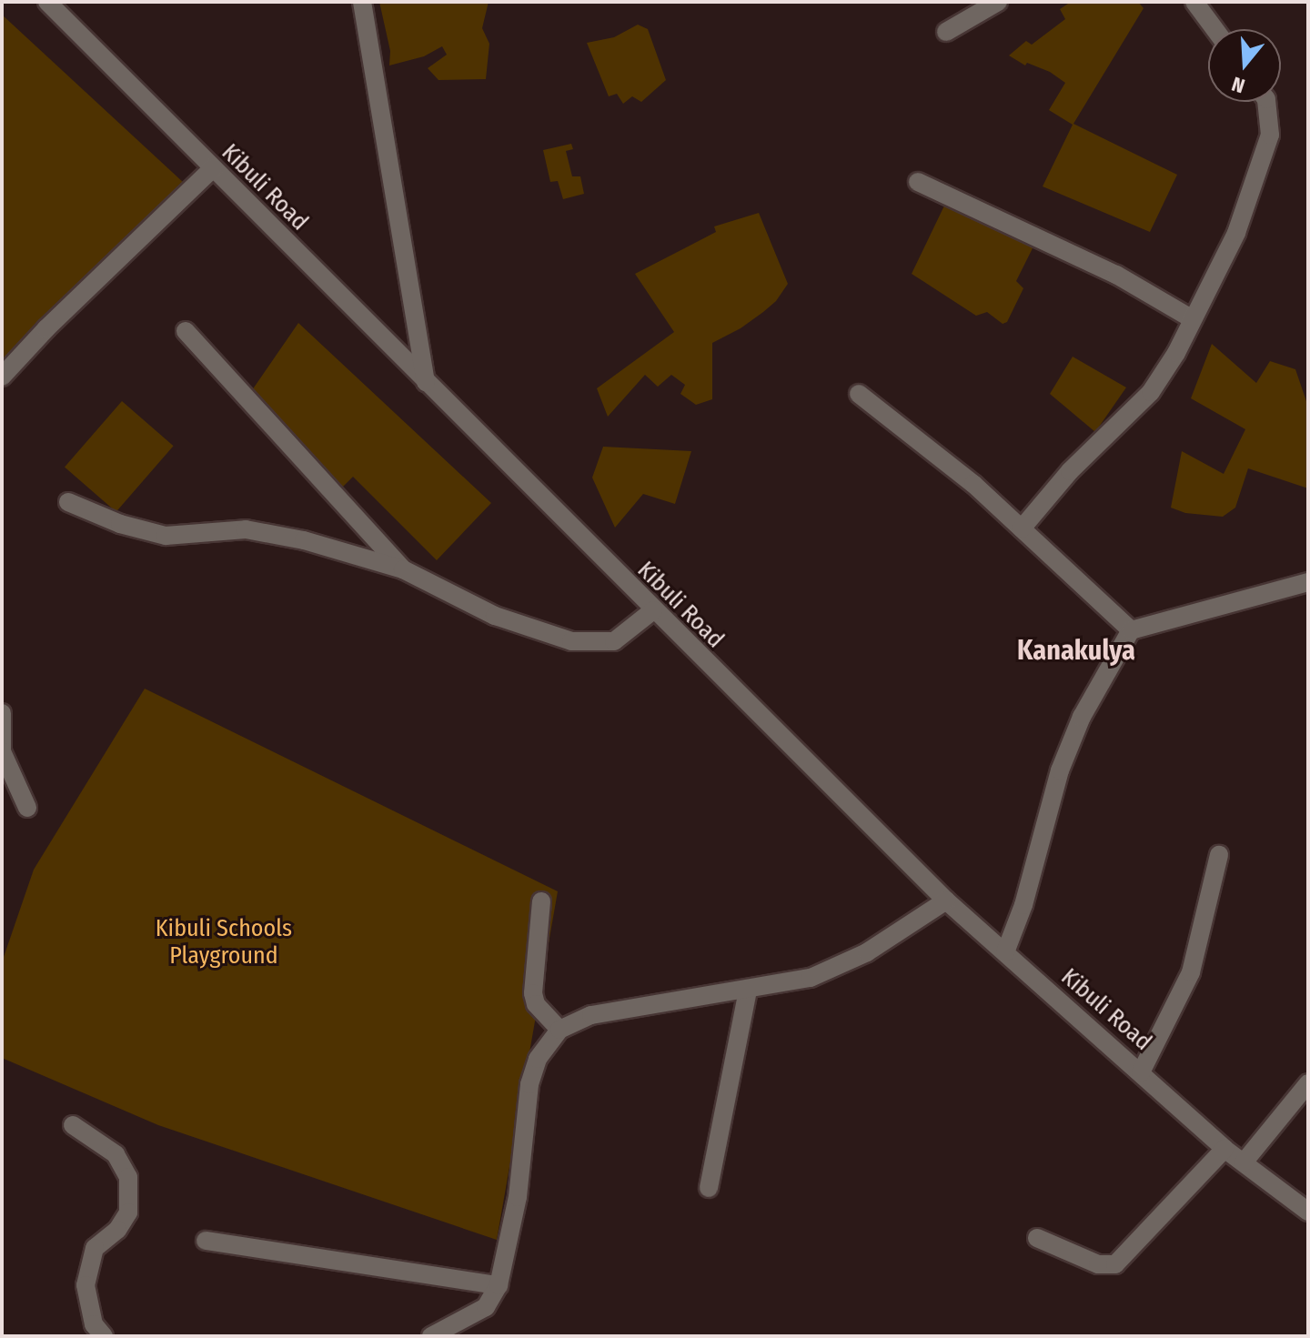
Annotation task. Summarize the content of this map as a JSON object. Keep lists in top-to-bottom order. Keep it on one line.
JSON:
{"streets":{"street":["Kibuli Road"]},"districts":["Kanakulya"],"parks":["Kibuli Schools Playground"],"north":"bottom"}
